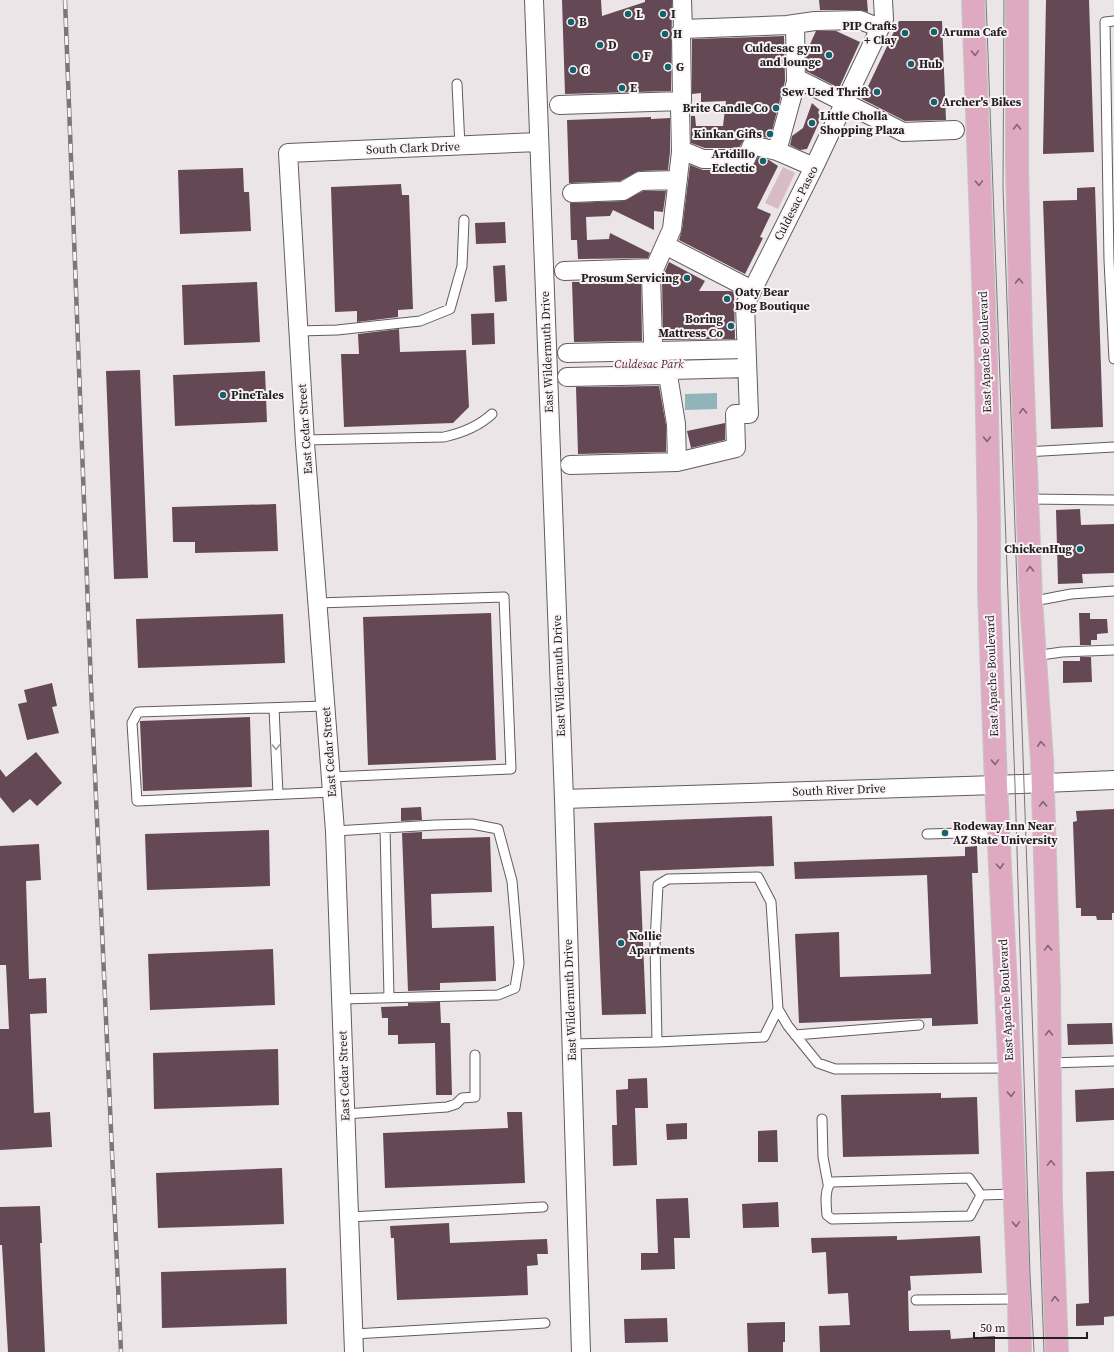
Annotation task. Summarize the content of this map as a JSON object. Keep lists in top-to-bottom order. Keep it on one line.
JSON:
{"streets":{"main road":["East Apache Boulevard"],"street":["South Clark Drive","Culdesac Paseo","East Wildermuth Drive","East Cedar Street","South River Drive"]},"crossings":[["South Clark Drive","East Wildermuth Drive"],["South Clark Drive","East Cedar Street"],["East Wildermuth Drive","South River Drive"],["East Apache Boulevard","South River Drive"]],"parks":["Culdesac Park"],"places":["L","I","B","Aruma Cafe","PIP Crafts + Clay","H","D","Culdesac gym and lounge","F","Hub","G","C","E","Sew Used Thrift","Archer's Bikes","Brite Candle Co","Little Cholla Shopping Plaza","Kinkan Gifts","Artdillo Eclectic","Prosum Servicing","Oaty Bear Dog Boutique","Boring Mattress Co","PineTales","ChickenHug","Rodeway Inn Near AZ State University","Nollie Apartments"],"scale_bar":"50 m"}
